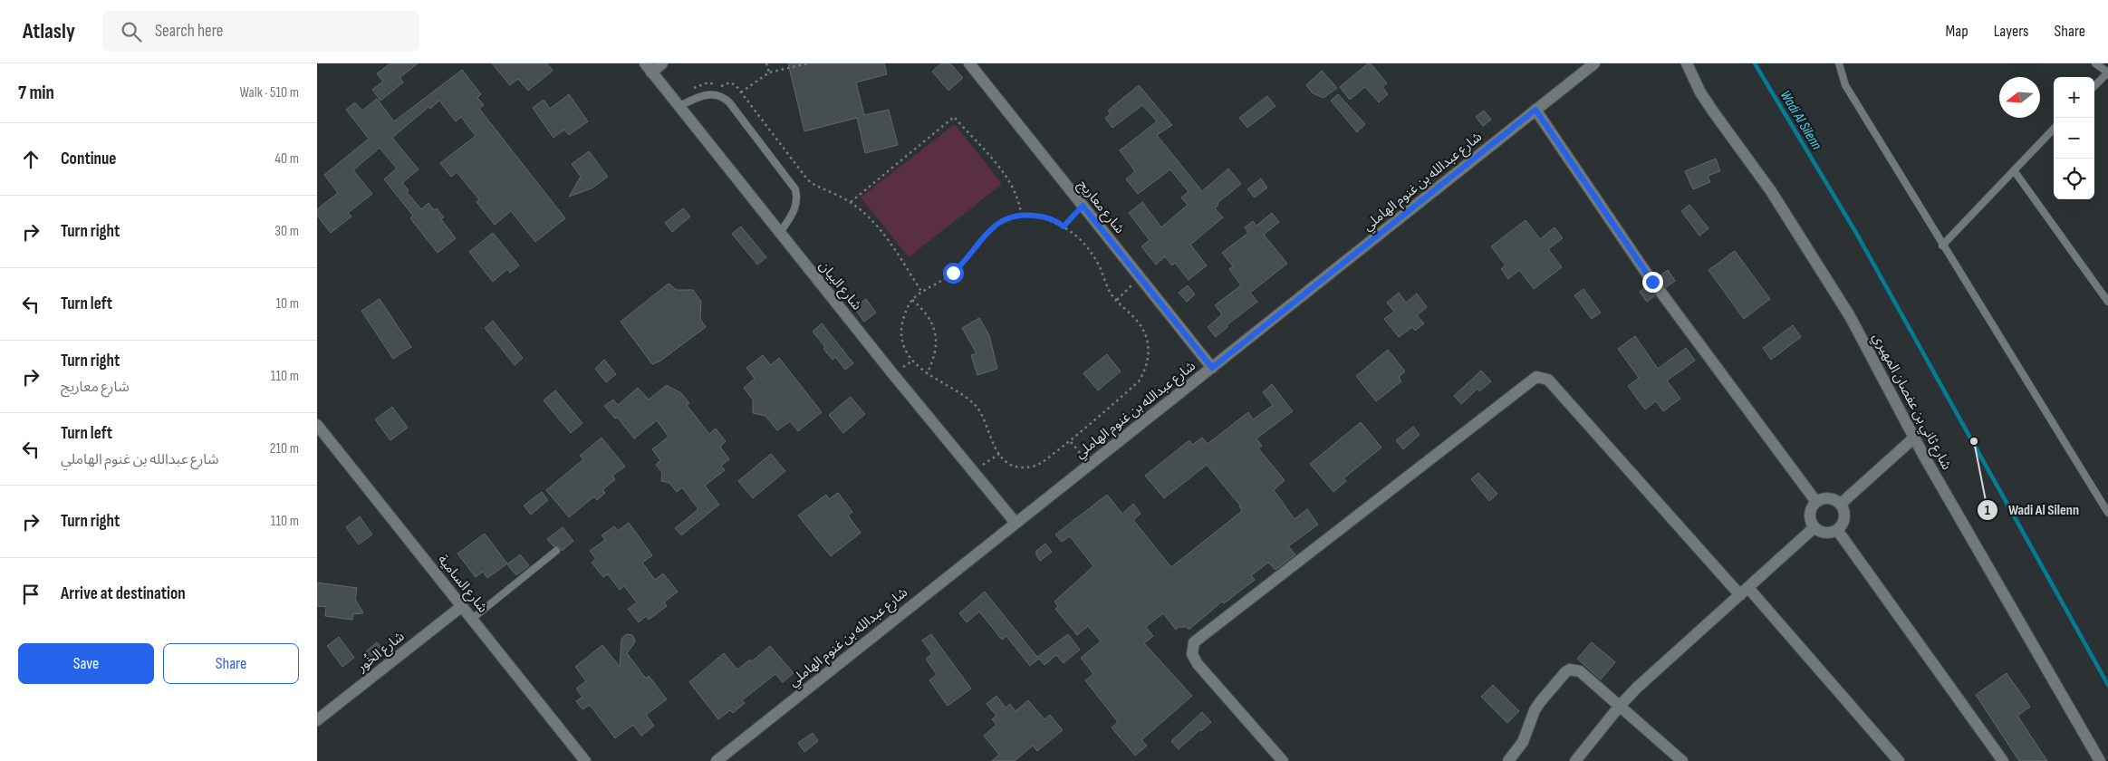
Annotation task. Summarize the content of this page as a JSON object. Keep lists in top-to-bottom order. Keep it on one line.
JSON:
{"streets":{"street":["شارع عبدالله بن غنوم الهاملي","شارع معاريج","شارع البيان","شارع ثاني بن عفصان المهيري","شارع السامية","شارع الخُور"]},"crossings":[["شارع عبدالله بن غنوم الهاملي","شارع معاريج"],["شارع عبدالله بن غنوم الهاملي","شارع البيان"],["شارع السامية","شارع الخُور"]],"water":["Wadi Al Silenn"],"places":["Wadi Al Silenn"],"north":"left","page":{"header":"Atlasly","search":"Search here","nav":["Map","Layers","Share"],"heading":["7 min","Walk · 510 m"],"map_buttons":["+","−"],"list":[["Continue","40 m"],["Turn right","30 m"],["Turn left","10 m"],["Turn right","شارع معاريج","110 m"],["Turn left","شارع عبدالله بن غنوم الهاملي","210 m"],["Turn right","110 m"],"Arrive at destination"],"buttons":["Save","Share"]}}
